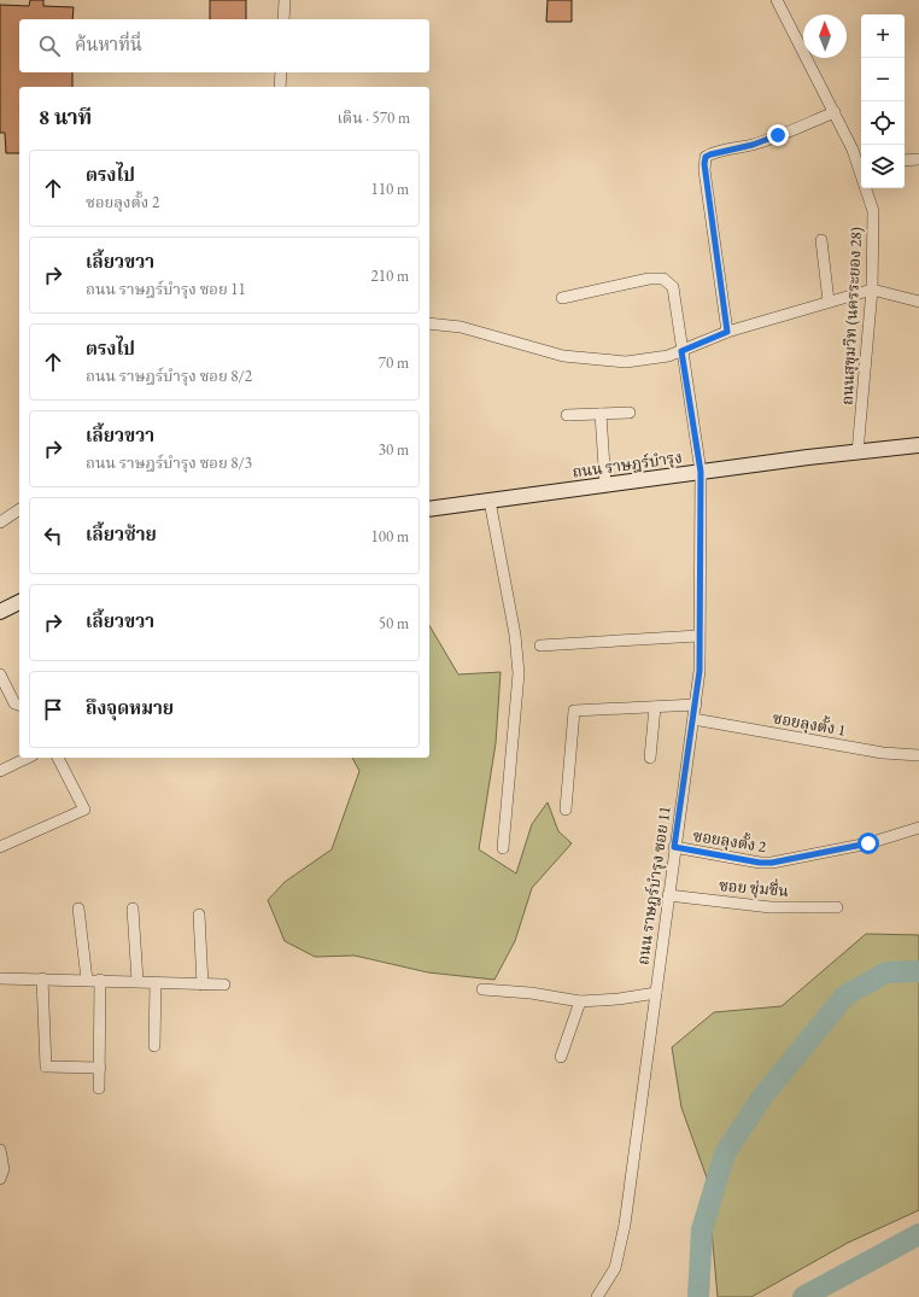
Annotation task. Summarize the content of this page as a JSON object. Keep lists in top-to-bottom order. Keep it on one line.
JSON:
{"streets":{"street":["ถนนสุขุมวิท (นครระยอง 28)","ถนน ราษฎร์บำรุง","ซอยลุงตั้ง 1","ซอยลุงตั้ง 2","ถนน ราษฎร์บำรุง ซอย 11","ซอย ชุ่มชื่น"]},"crossings":[["ถนนสุขุมวิท (นครระยอง 28)","ถนน ราษฎร์บำรุง"],["ถนน ราษฎร์บำรุง","ถนน ราษฎร์บำรุง ซอย 11"],["ซอยลุงตั้ง 1","ถนน ราษฎร์บำรุง ซอย 11"],["ซอยลุงตั้ง 2","ถนน ราษฎร์บำรุง ซอย 11"],["ถนน ราษฎร์บำรุง ซอย 11","ซอย ชุ่มชื่น"]],"north":"top","page":{"map_buttons":["+","−"],"search":"ค้นหาที่นี่","heading":["8 นาที","เดิน · 570 m"],"list":[["ตรงไป","ซอยลุงตั้ง 2","110 m"],["เลี้ยวขวา","ถนน ราษฎร์บำรุง ซอย 11","210 m"],["ตรงไป","ถนน ราษฎร์บำรุง ซอย 8/2","70 m"],["เลี้ยวขวา","ถนน ราษฎร์บำรุง ซอย 8/3","30 m"],["เลี้ยวซ้าย","100 m"],["เลี้ยวขวา","50 m"],"ถึงจุดหมาย"]}}
